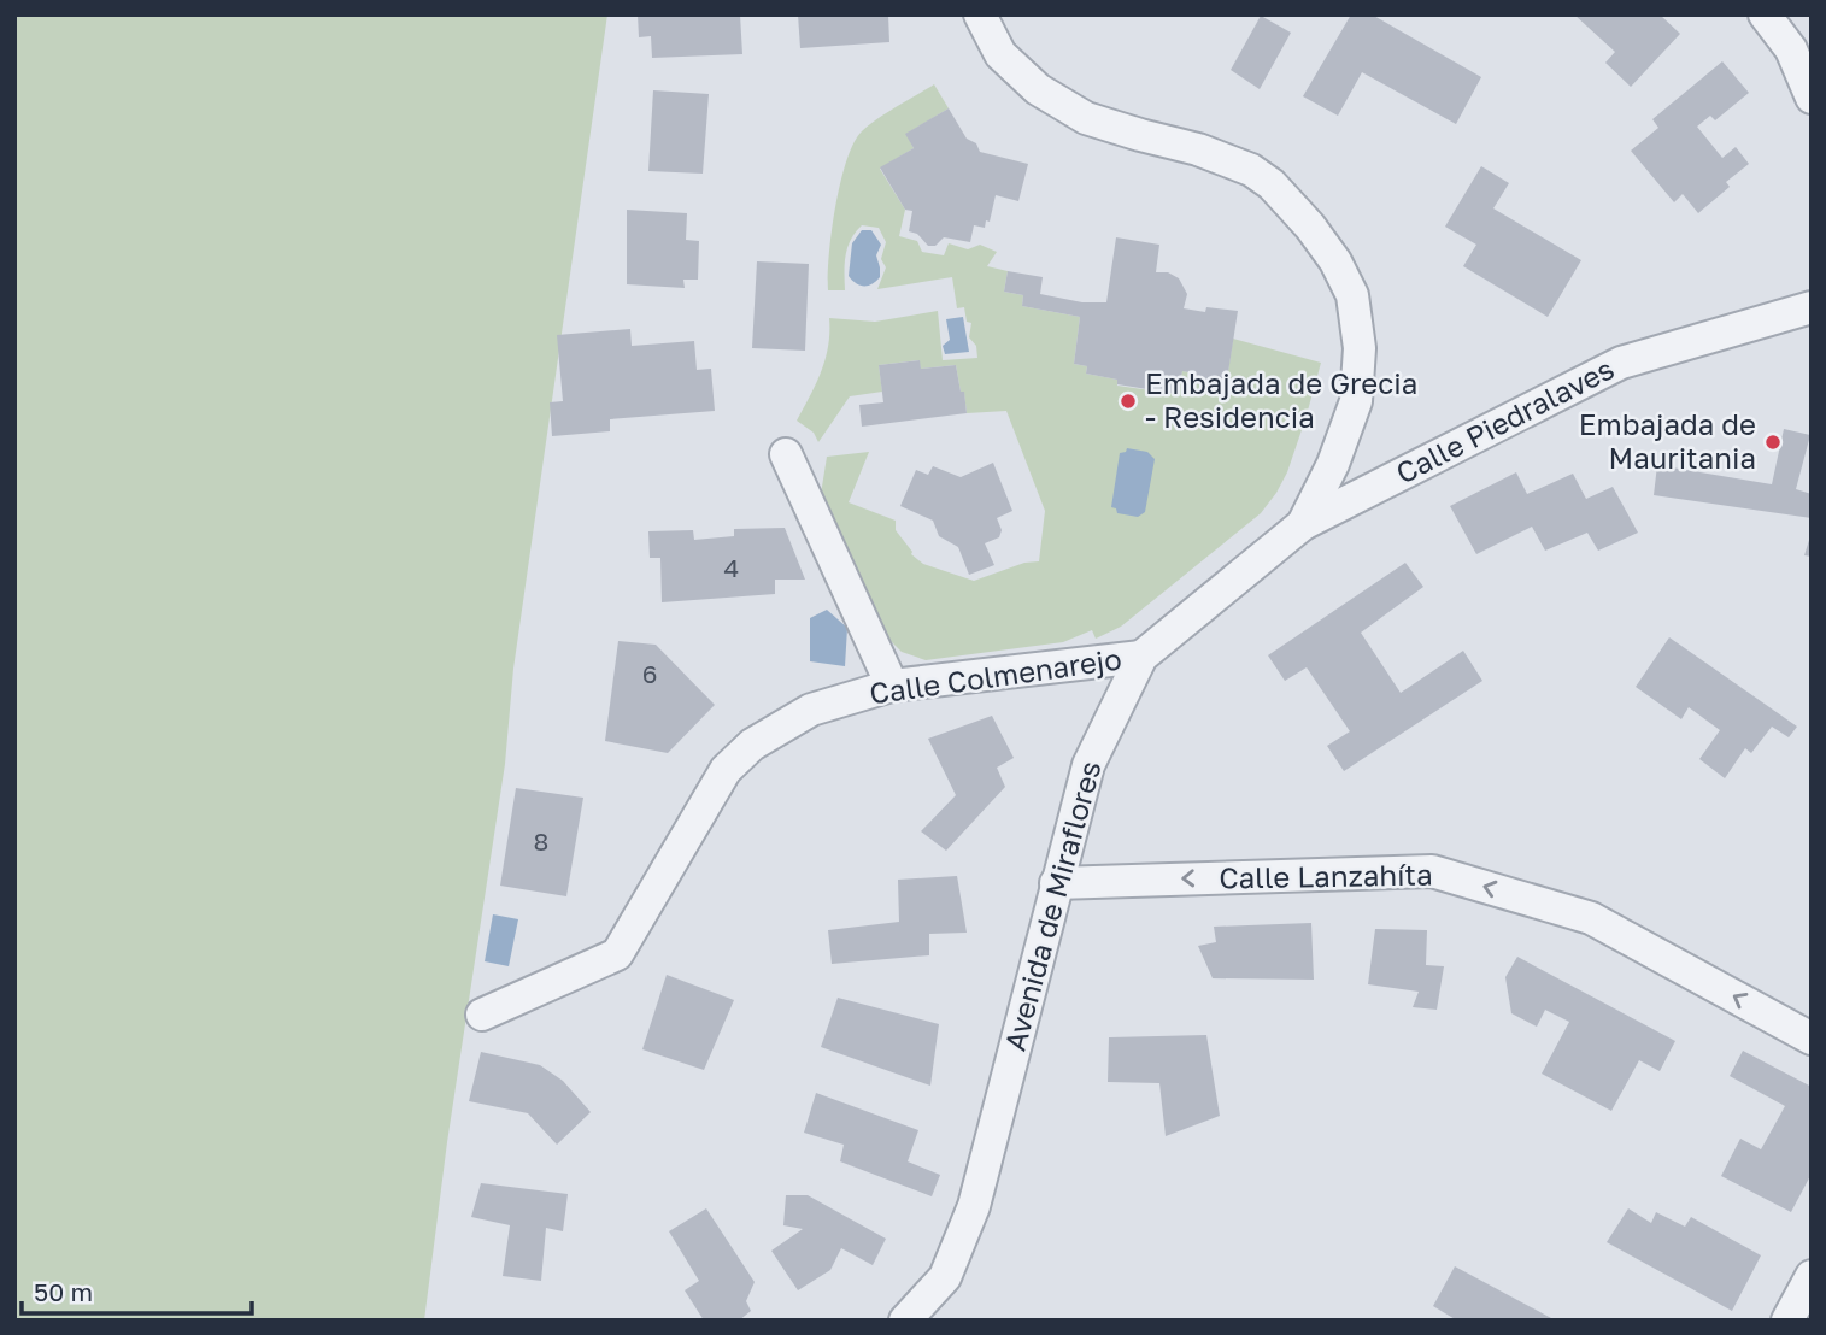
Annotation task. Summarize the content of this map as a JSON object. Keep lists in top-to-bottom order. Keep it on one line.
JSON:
{"streets":{"street":["Calle Piedralaves","Calle Colmenarejo","Calle Lanzahíta","Avenida de Miraflores"]},"crossings":[["Calle Piedralaves","Avenida de Miraflores"],["Calle Colmenarejo","Avenida de Miraflores"],["Calle Lanzahíta","Avenida de Miraflores"]],"one_way":["Calle Lanzahíta"],"places":["Embajada de Grecia - Residencia","Embajada de Mauritania"],"house_numbers":["4","6","8"],"scale_bar":"50 m"}
